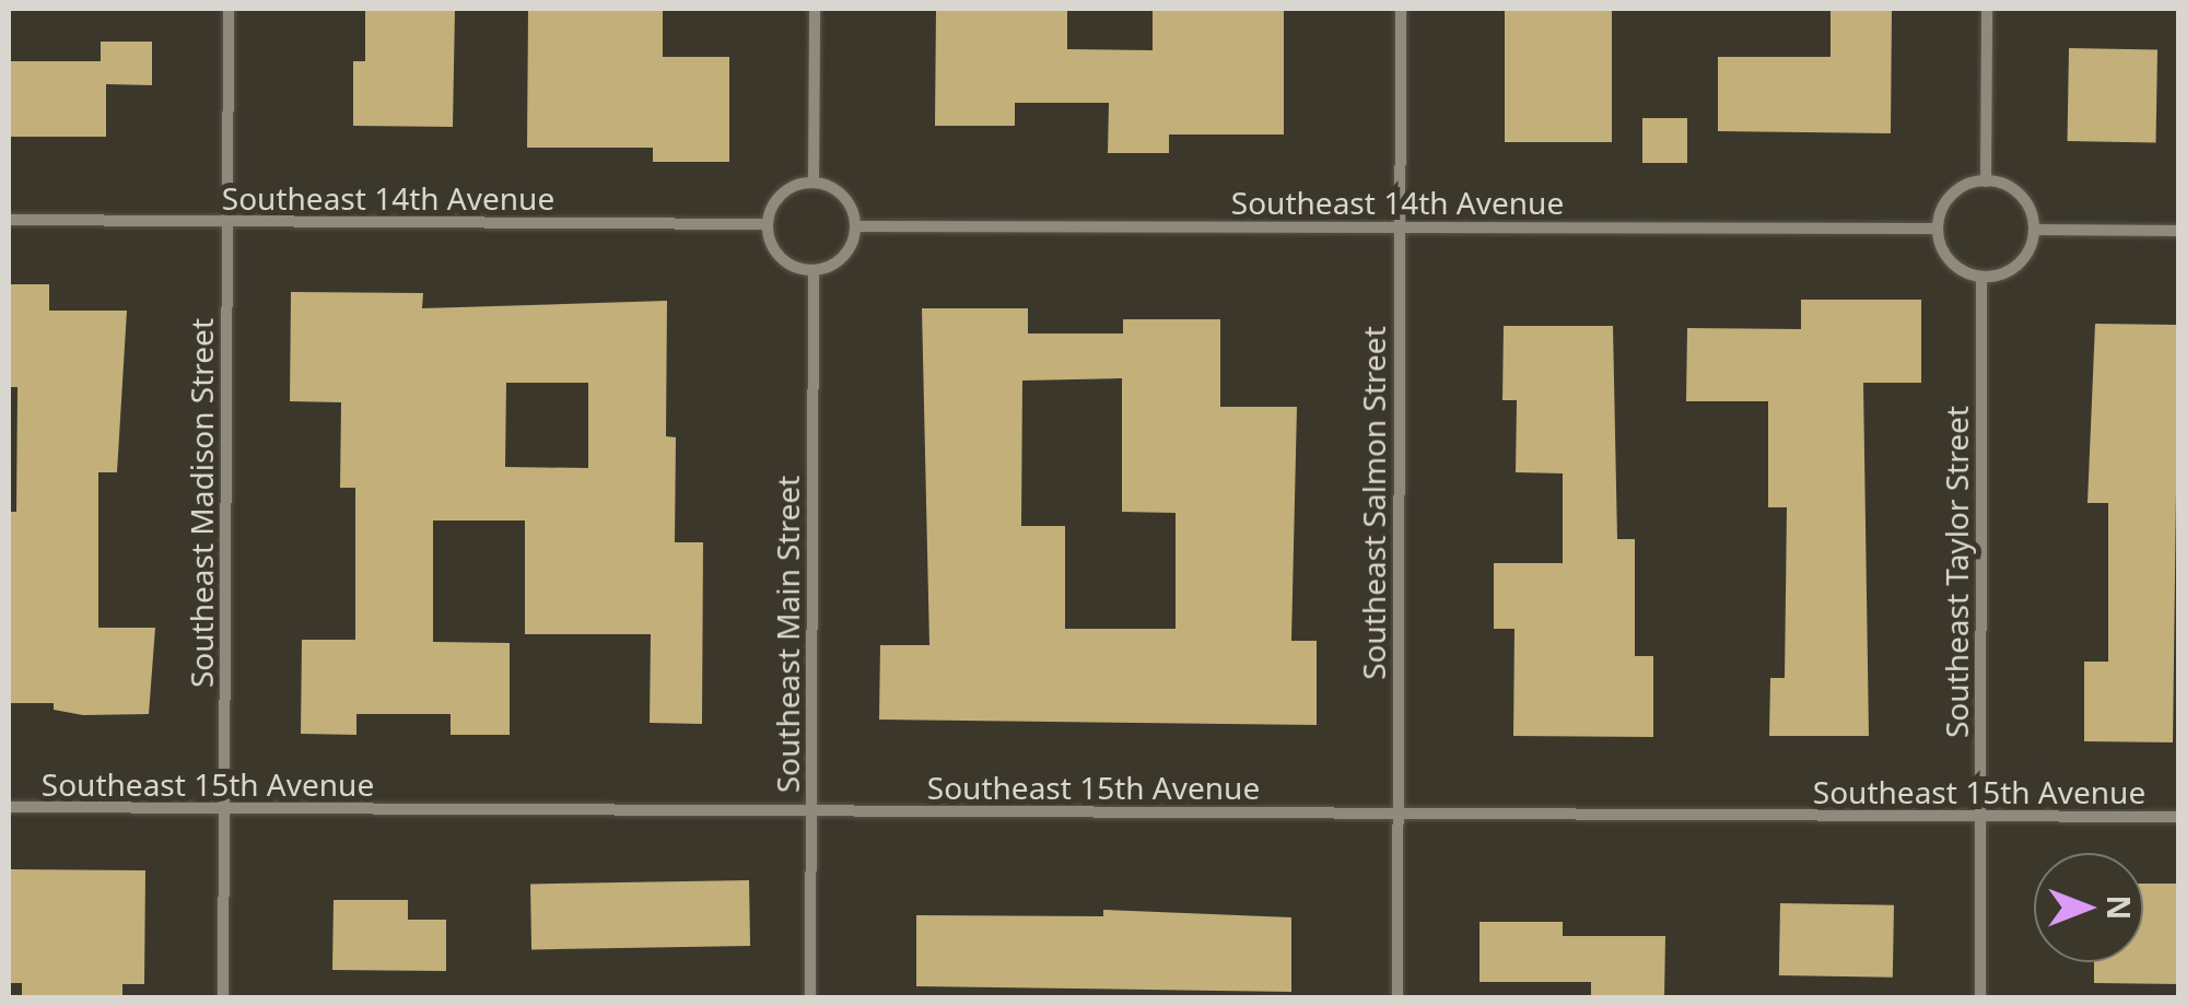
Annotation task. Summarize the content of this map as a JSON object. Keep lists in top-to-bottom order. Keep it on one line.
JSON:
{"streets":{"street":["Southeast 14th Avenue","Southeast Madison Street","Southeast Salmon Street","Southeast Taylor Street","Southeast Main Street","Southeast 15th Avenue"]},"crossings":[["Southeast 14th Avenue","Southeast Madison Street"],["Southeast 14th Avenue","Southeast Salmon Street"],["Southeast 14th Avenue","Southeast Taylor Street"],["Southeast 14th Avenue","Southeast Main Street"],["Southeast Madison Street","Southeast 15th Avenue"],["Southeast Salmon Street","Southeast 15th Avenue"],["Southeast Taylor Street","Southeast 15th Avenue"],["Southeast Main Street","Southeast 15th Avenue"]],"north":"right"}
